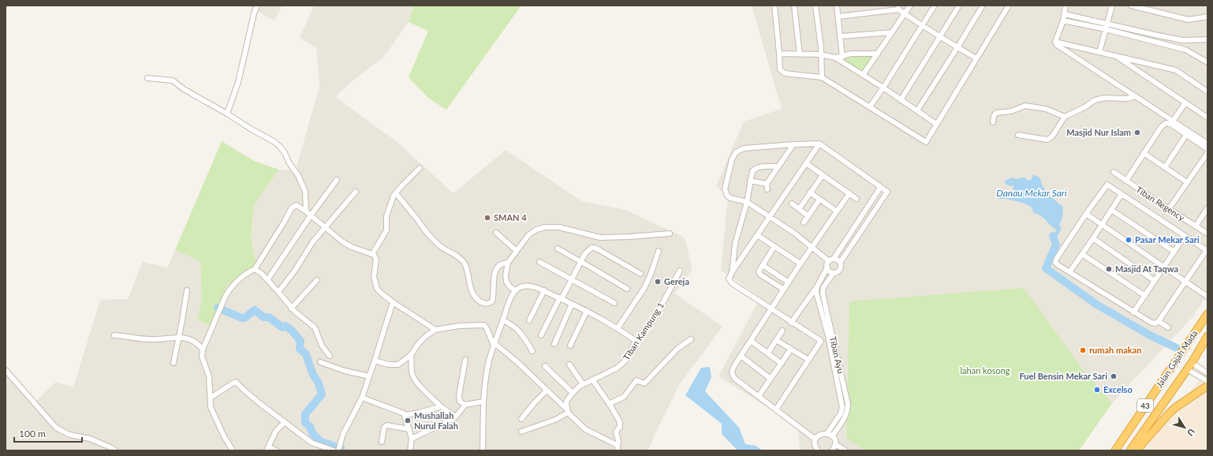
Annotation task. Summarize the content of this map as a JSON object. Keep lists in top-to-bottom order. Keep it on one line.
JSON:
{"streets":{"highway":["Jalan Gajah Mada","43"],"street":["Tiban Regency","Tiban Kampung 1","Tiban Ayu"]},"water":["Danau Mekar Sari"],"parks":["lahan kosong"],"places":["Masjid Nur Islam","SMAN 4","Pasar Mekar Sari","Masjid At Taqwa","Gereja","rumah makan","Fuel Bensin Mekar Sari","Excelso","Mushallah Nurul Falah"],"scale_bar":"100 m","north":"bottom right"}
